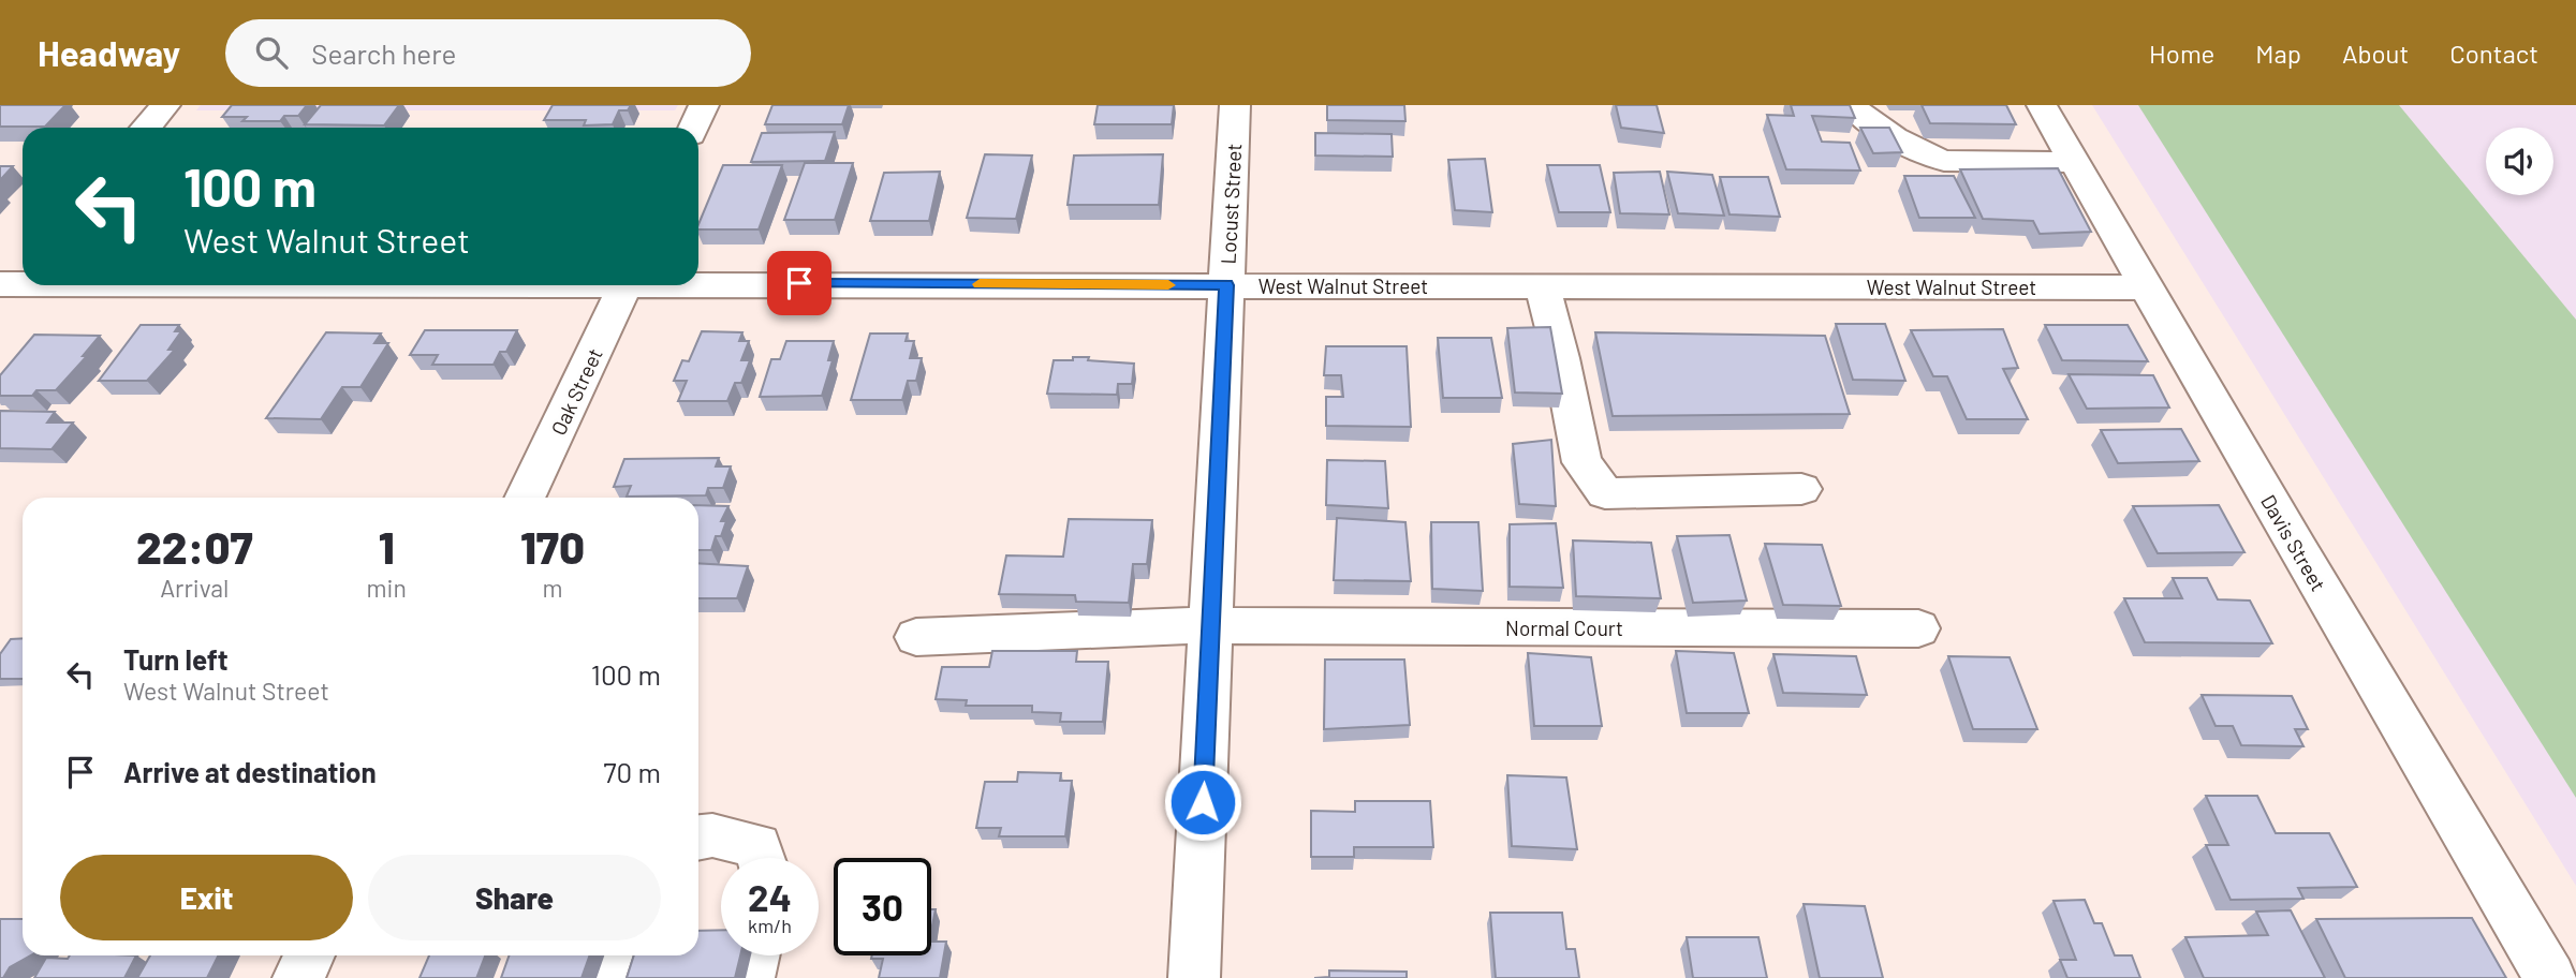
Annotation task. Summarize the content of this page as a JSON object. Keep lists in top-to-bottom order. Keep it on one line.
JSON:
{"streets":{"street":["Locust Street","West Walnut Street","Oak Street","Davis Street","Normal Court"]},"crossings":[["Locust Street","West Walnut Street"],["Locust Street","Normal Court"],["West Walnut Street","Davis Street"]],"page":{"header":"Headway","search":"Search here","nav":["Home","Map","About","Contact"],"turn":["100 m","West Walnut Street"],"eta":["22:07","Arrival","1","min","170","m"],"list":[{"name":"Turn left","note":"West Walnut Street","value":"100 m"},{"name":"Arrive at destination","value":"70 m"}],"buttons":["Exit","Share"],"speed":"24 km/h","limit":"30"}}
